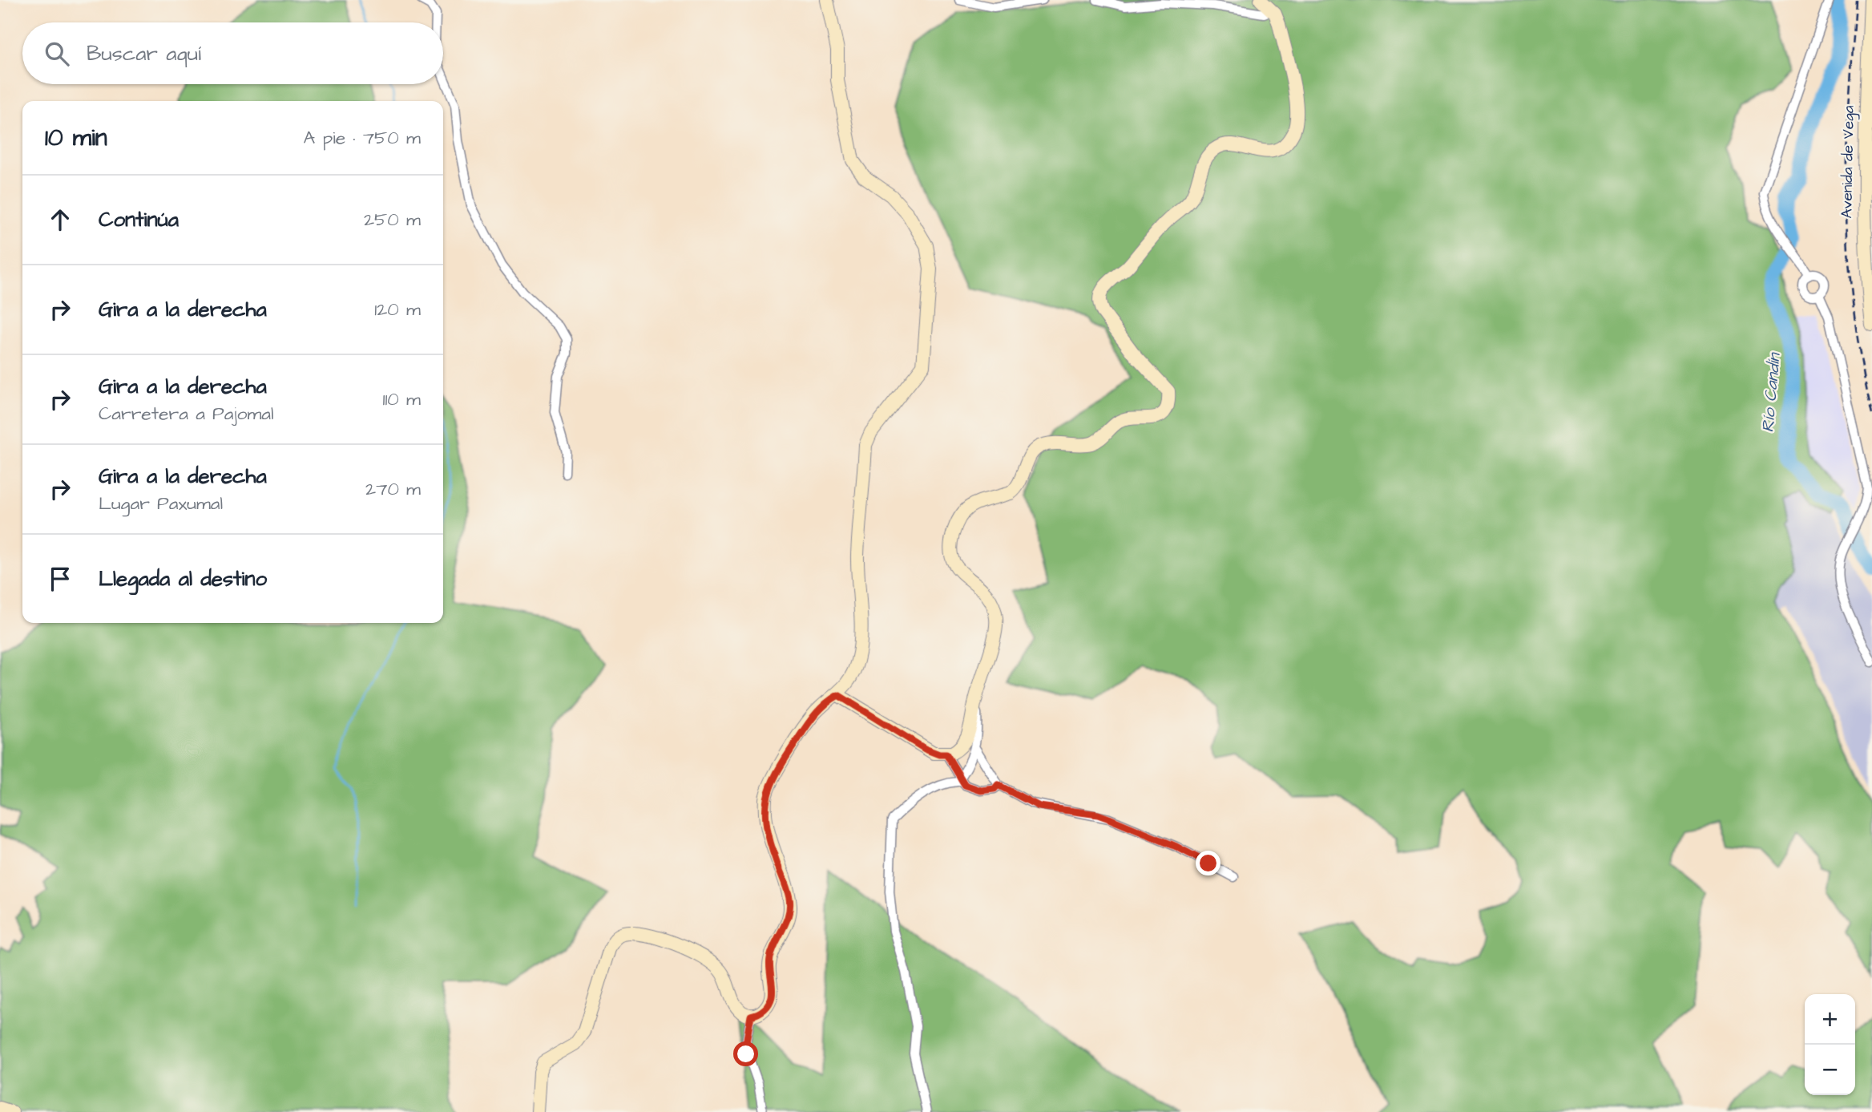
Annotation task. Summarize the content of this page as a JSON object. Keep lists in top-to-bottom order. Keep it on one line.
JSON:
{"streets":{"street":["Avenida de Vega"]},"water":["Río Candín"],"page":{"search":"Buscar aquí","heading":["10 min","A pie · 750 m"],"list":[["Continúa","250 m"],["Gira a la derecha","120 m"],["Gira a la derecha","Carretera a Pajomal","110 m"],["Gira a la derecha","Lugar Paxumal","270 m"],"Llegada al destino"],"map_buttons":["+","−"]}}
